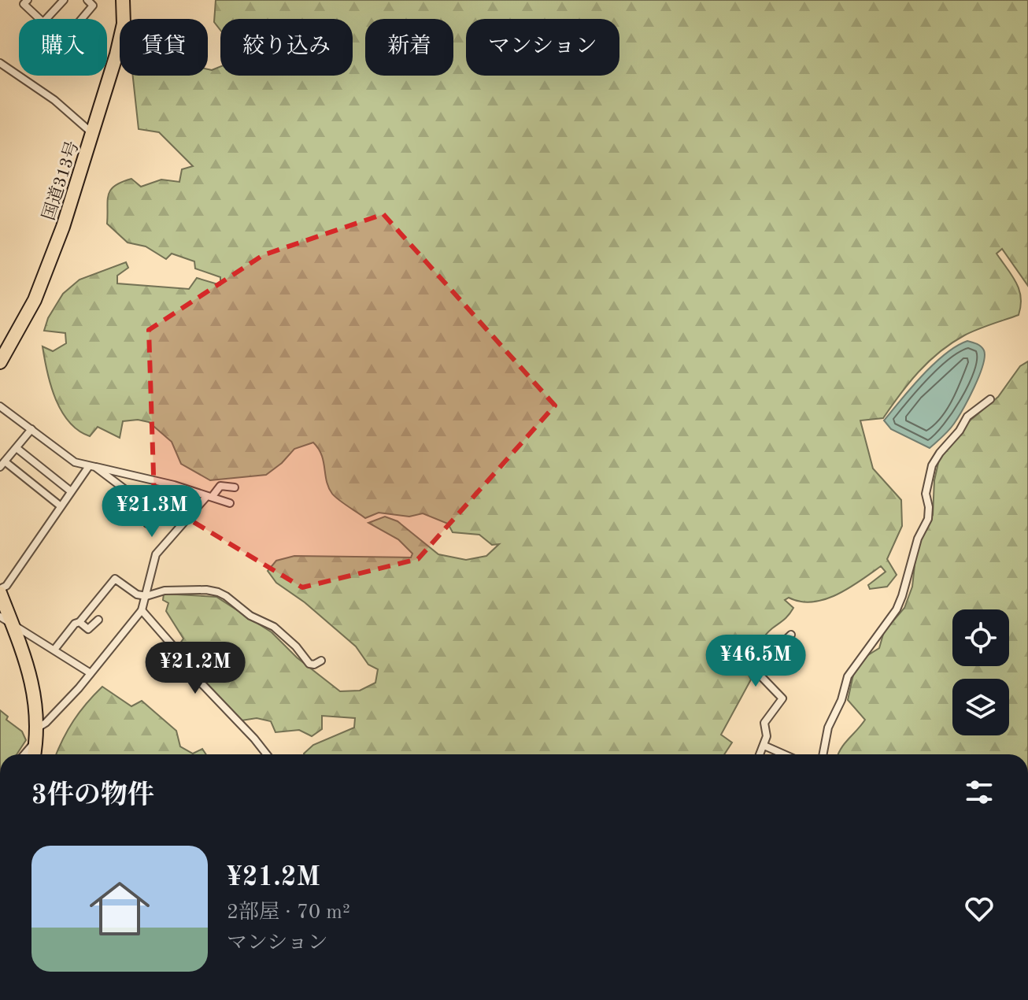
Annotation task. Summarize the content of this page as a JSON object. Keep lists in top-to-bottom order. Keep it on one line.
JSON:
{"streets":{"highway":["国道313号"]},"page":{"chip":["購入","賃貸","絞り込み","新着","マンション"],"price":["¥21.3M","¥46.5M","¥21.2M"],"heading":"3件の物件","list":[{"name":"¥21.2M","note":"2部屋 · 70 m² · マンション"}]}}
